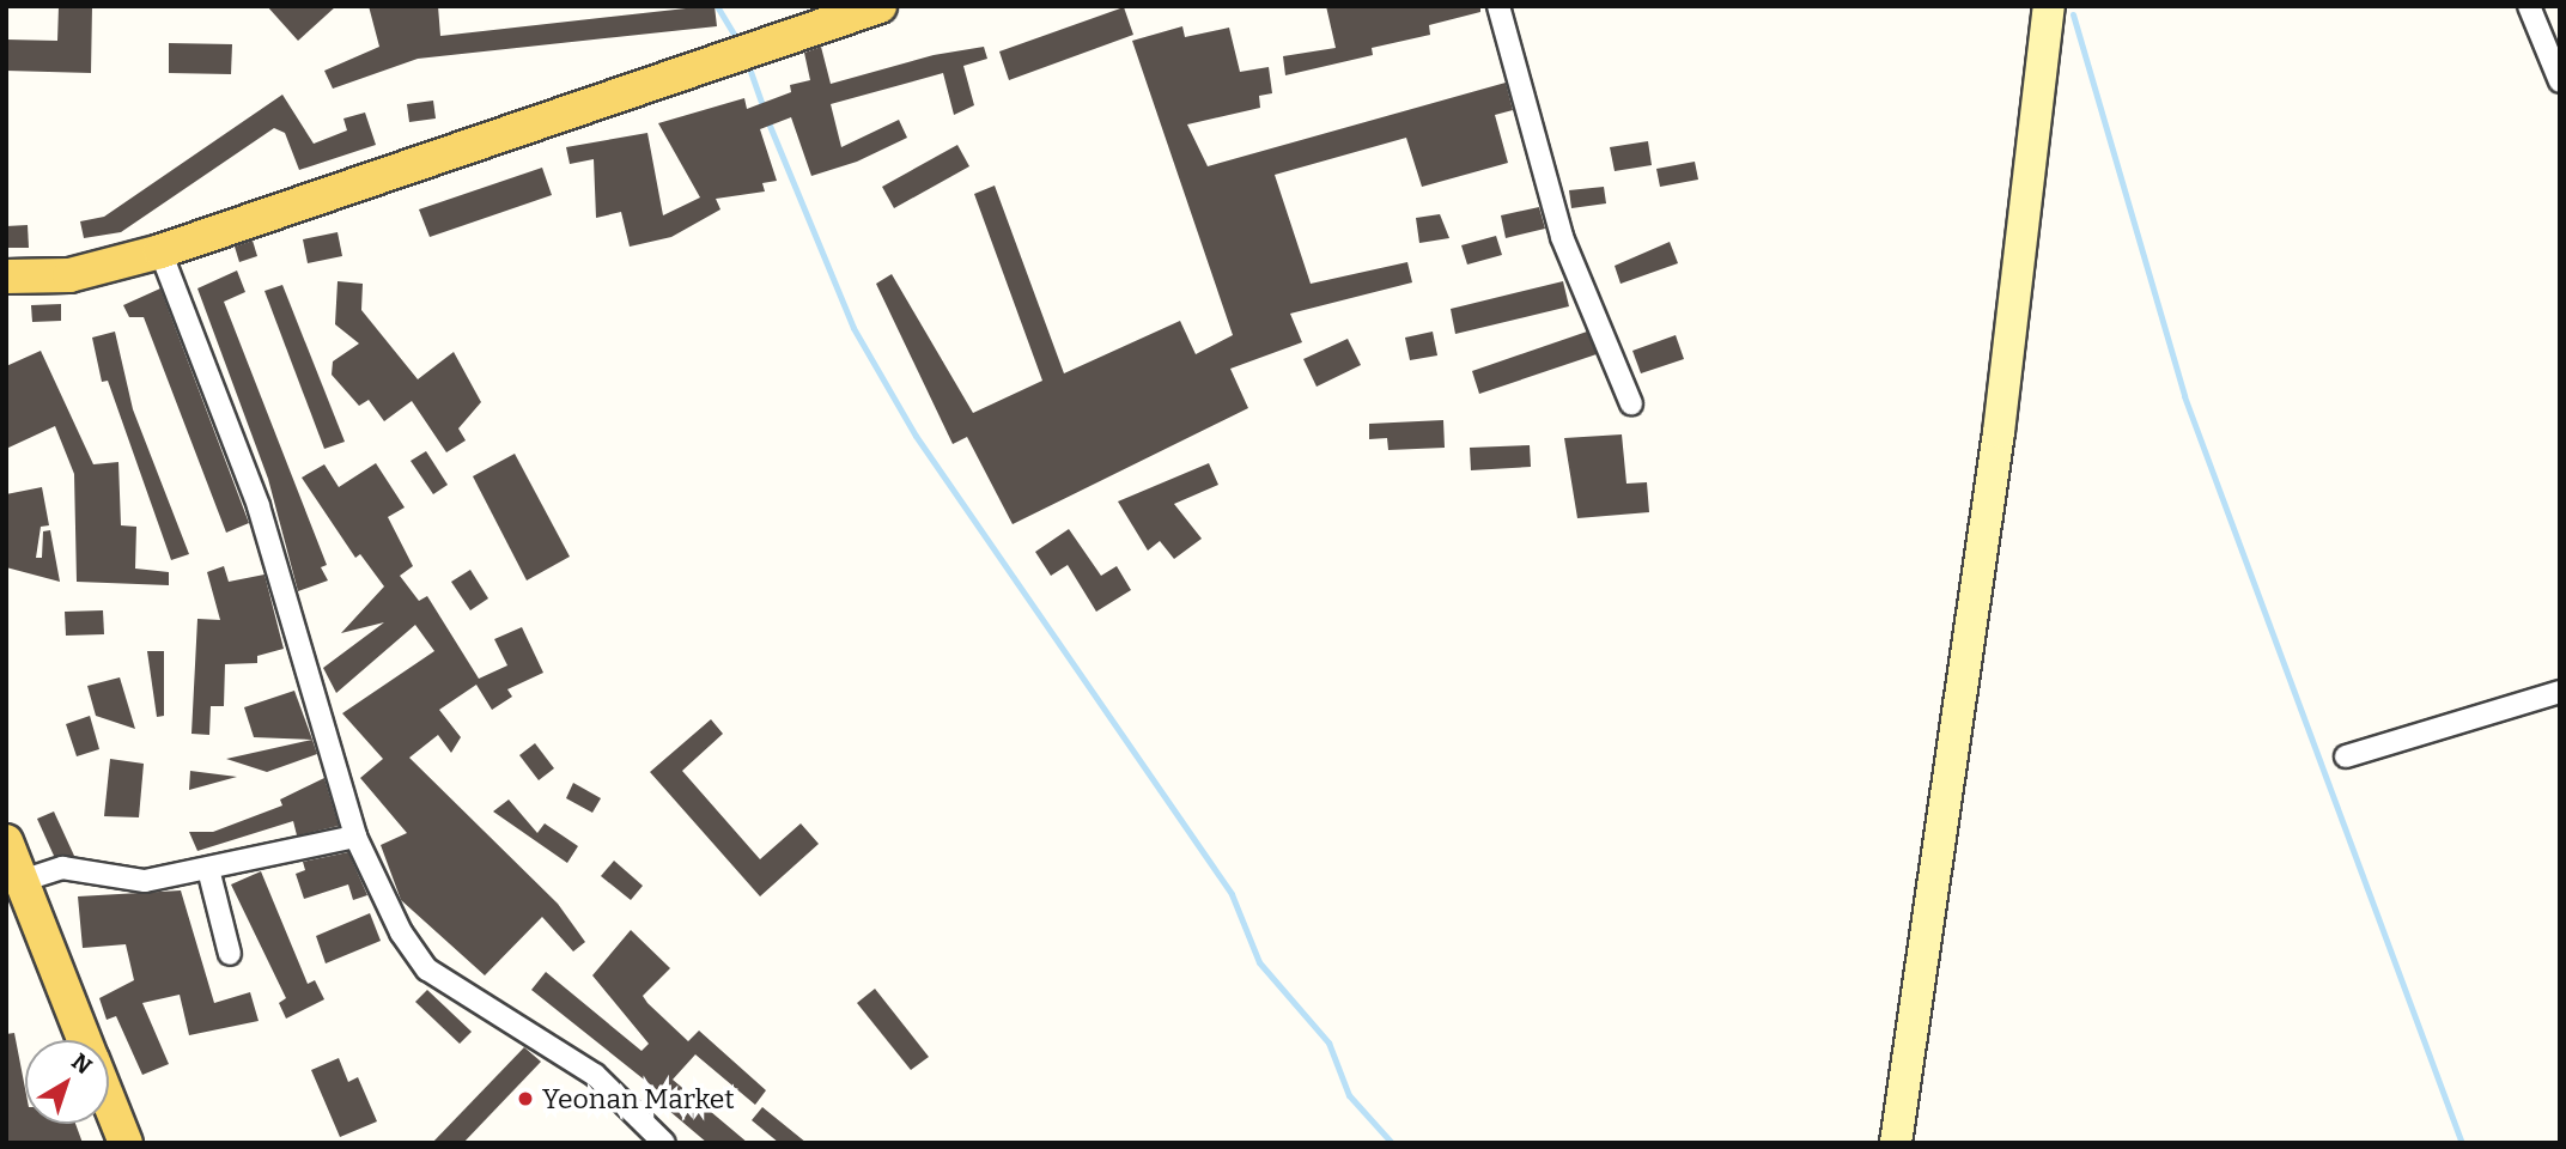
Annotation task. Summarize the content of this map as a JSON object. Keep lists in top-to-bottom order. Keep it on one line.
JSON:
{"places":["Yeonan Market"],"north":"top right"}
